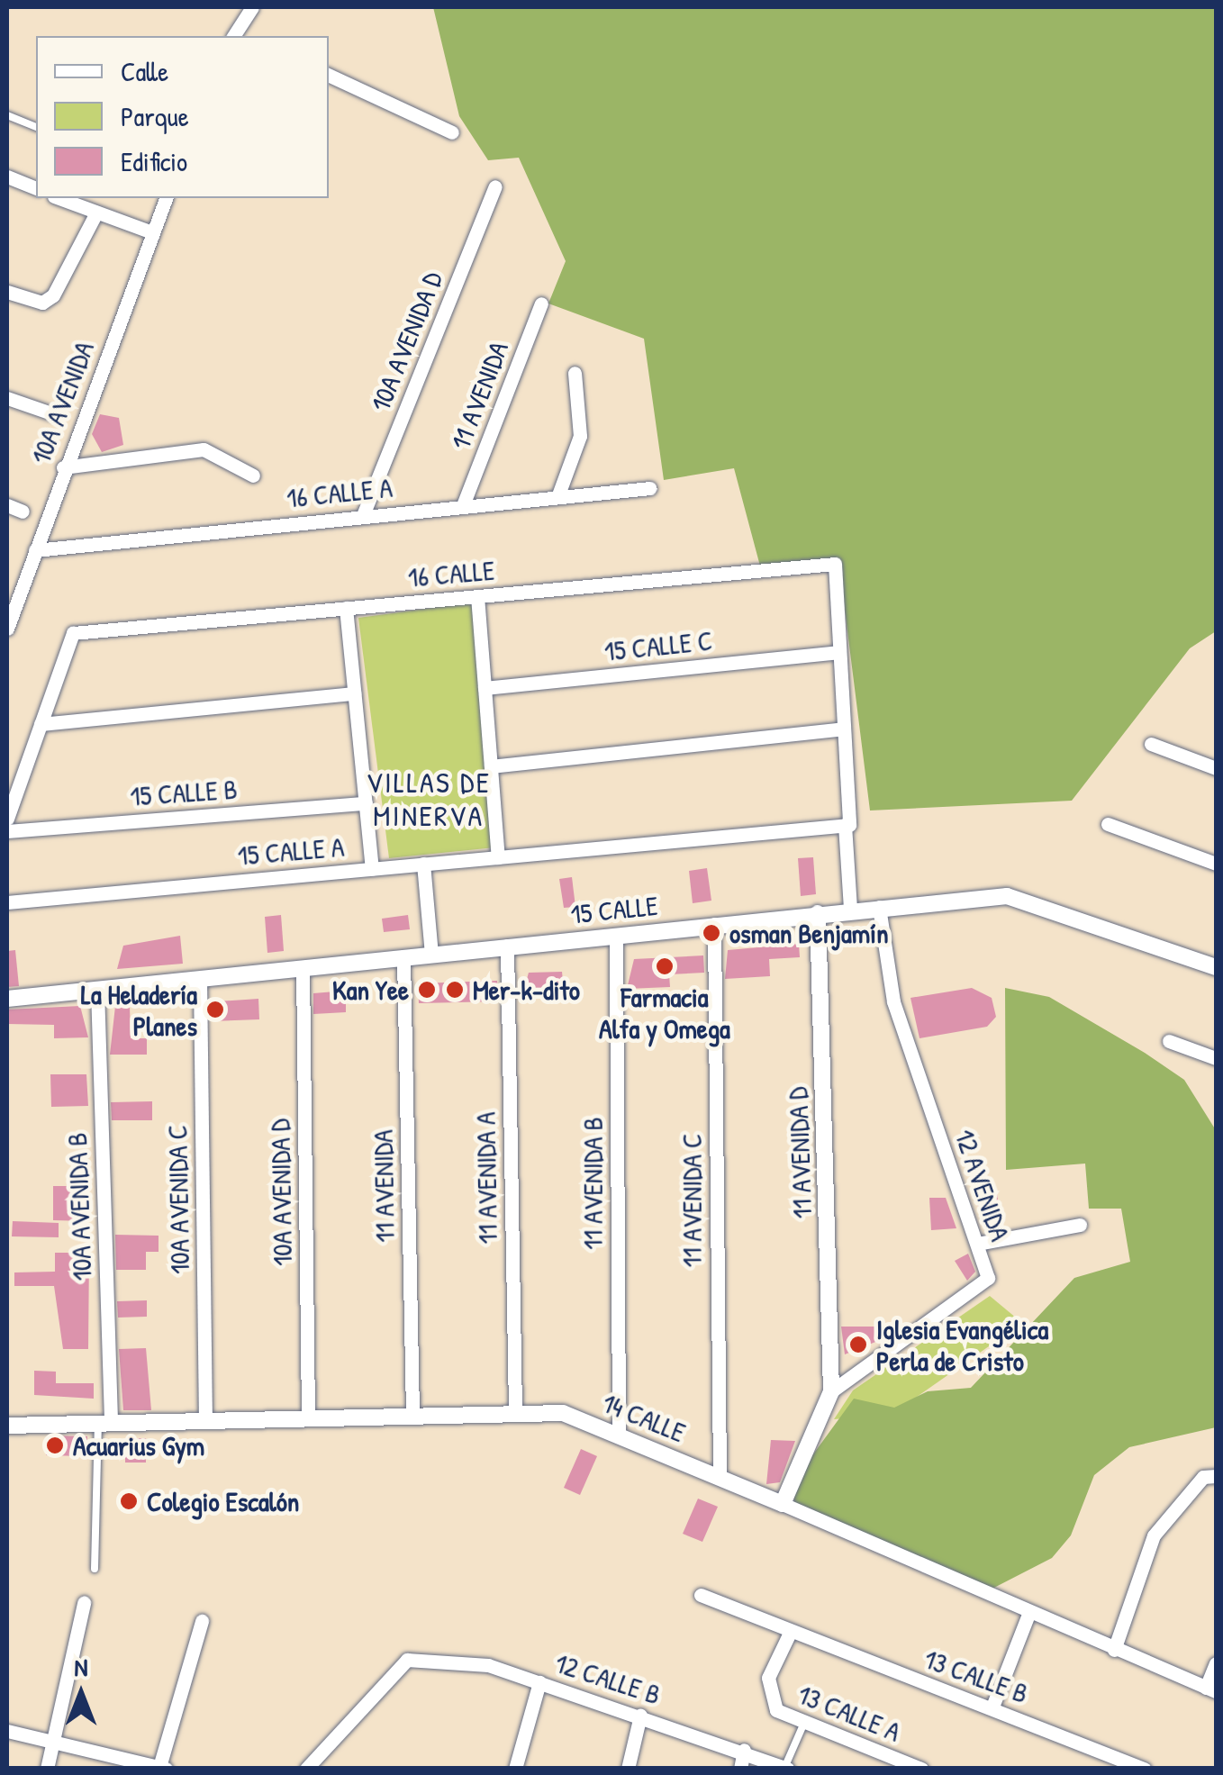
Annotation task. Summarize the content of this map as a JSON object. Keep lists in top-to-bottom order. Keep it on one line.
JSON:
{"streets":{"street":["10A AVENIDA D","11 AVENIDA","10A AVENIDA","16 CALLE A","16 CALLE","15 CALLE C","15 CALLE B","15 CALLE A","15 CALLE","11 AVENIDA D","11 AVENIDA A","11 AVENIDA B","12 AVENIDA","10A AVENIDA C","11 AVENIDA C","10A AVENIDA B","14 CALLE","13 CALLE B","12 CALLE B","13 CALLE A"]},"crossings":[["10A AVENIDA D","16 CALLE A"],["10A AVENIDA D","15 CALLE"],["10A AVENIDA D","14 CALLE"],["11 AVENIDA","16 CALLE A"],["11 AVENIDA","15 CALLE"],["11 AVENIDA","14 CALLE"],["10A AVENIDA","16 CALLE A"],["16 CALLE","15 CALLE C"],["15 CALLE","11 AVENIDA D"],["15 CALLE","11 AVENIDA A"],["15 CALLE","11 AVENIDA B"],["15 CALLE","12 AVENIDA"],["15 CALLE","10A AVENIDA C"],["15 CALLE","11 AVENIDA C"],["15 CALLE","10A AVENIDA B"],["11 AVENIDA D","12 AVENIDA"],["11 AVENIDA A","14 CALLE"],["11 AVENIDA B","14 CALLE"],["10A AVENIDA C","14 CALLE"],["11 AVENIDA C","14 CALLE"],["10A AVENIDA B","14 CALLE"],["13 CALLE B","13 CALLE A"]],"districts":["VILLAS DE MINERVA"],"places":["osman Benjamín","Farmacia Alfa y Omega","Kan Yee","Mer-k-dito","La Heladería Planes","Iglesia Evangélica Perla de Cristo","Acuarius Gym","Colegio Escalón"],"legend":["Calle","Parque","Edificio"],"north":"top"}
